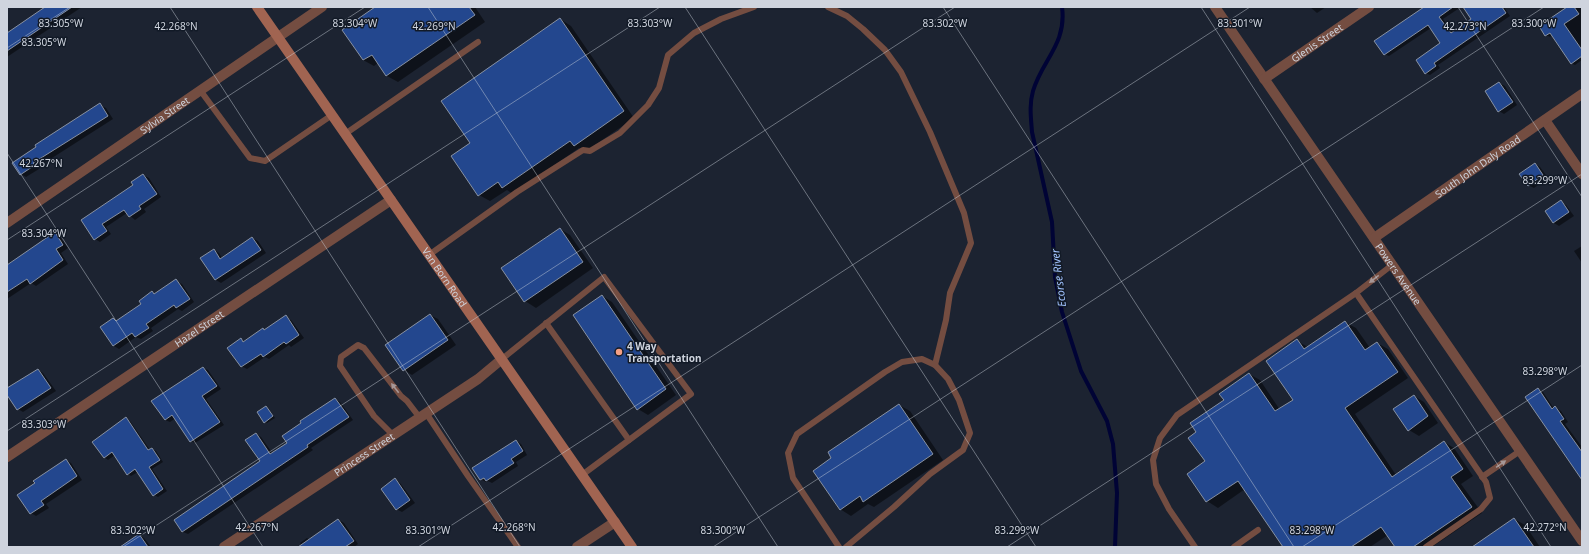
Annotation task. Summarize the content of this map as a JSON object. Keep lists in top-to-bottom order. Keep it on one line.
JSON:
{"streets":{"main road":["Van Born Road"],"street":["Glenis Street","Sylvia Street","South John Daly Road","Powers Avenue","Hazel Street","Princess Street"]},"crossings":[["Glenis Street","Powers Avenue"],["Sylvia Street","Van Born Road"],["South John Daly Road","Powers Avenue"],["Van Born Road","Hazel Street"],["Van Born Road","Princess Street"]],"water":["Ecorse River"],"places":["4 Way Transportation"],"coordinates":["83.305°W","83.304°W","83.303°W","83.302°W","83.300°W","83.301°W","42.268°N","42.269°N","42.273°N","42.267°N","83.299°W","83.298°W","42.272°N"]}
